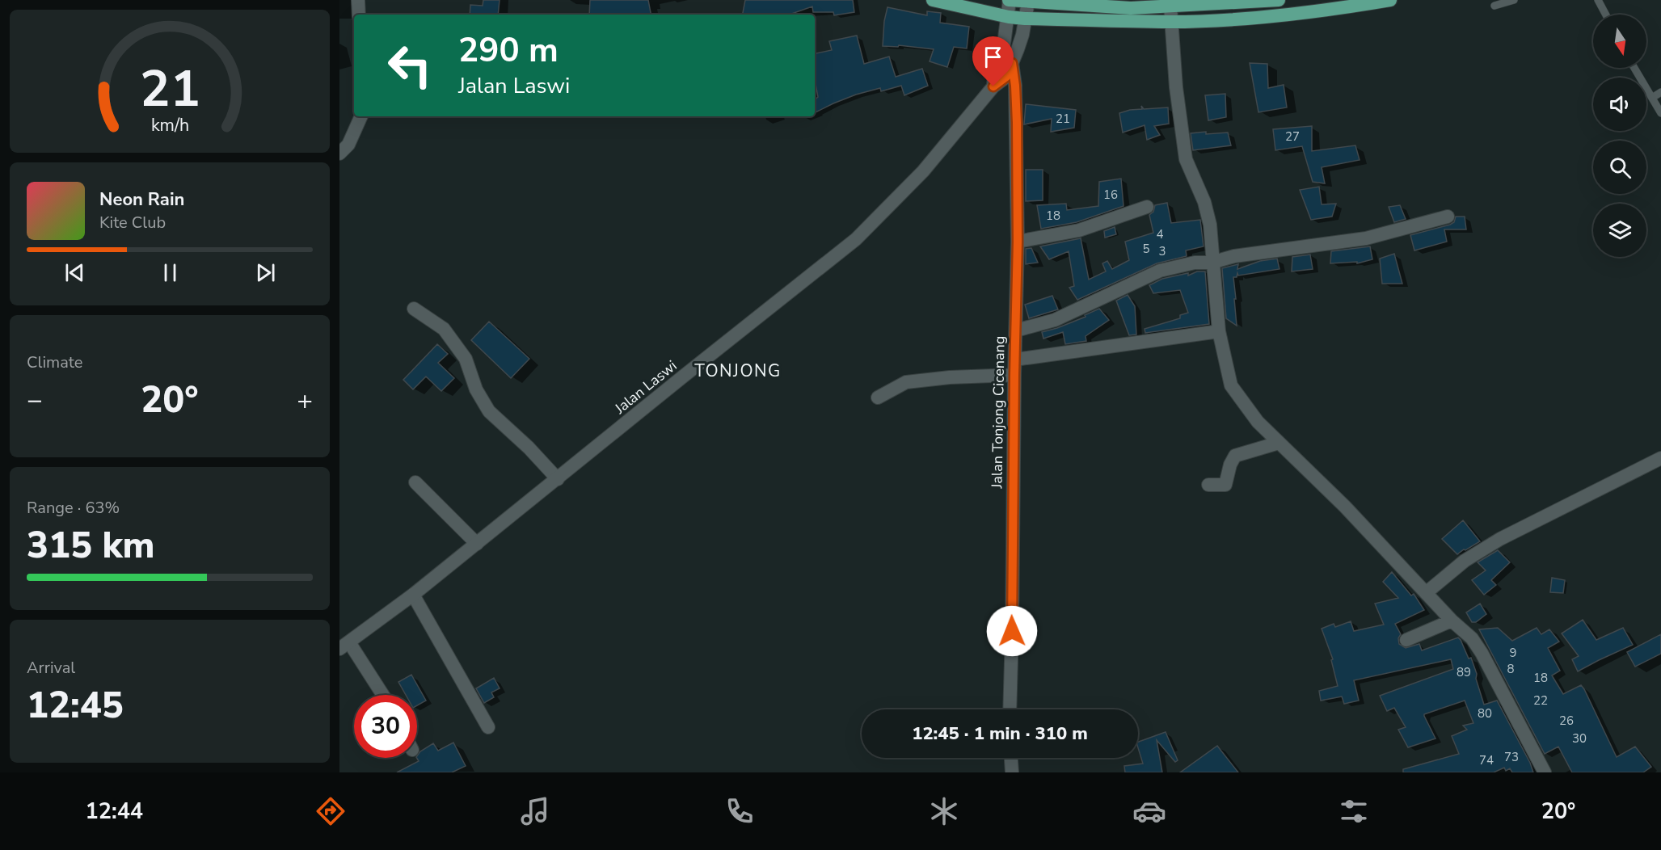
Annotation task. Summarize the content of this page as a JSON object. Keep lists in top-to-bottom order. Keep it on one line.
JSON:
{"streets":{"street":["Jalan Laswi","Jalan Tonjong Cicenang"]},"crossings":[["Jalan Laswi","Jalan Tonjong Cicenang"]],"districts":["TONJONG"],"house_numbers":["21","27","16","18","4","5","3","9","8","89","18","22","80","26","30","73","74"],"north":"bottom","page":{"turn":["290 m","Jalan Laswi"],"song":["Neon Rain","Kite Club"],"tile":["Climate",["Range · 63%","315 km"],["Arrival","12:45"]],"heat":["−","20°","+"],"limit":"30","trip":"12:45 · 1 min · 310 m","tabs":["12:44","20°"],"gauge":["21","km/h"]}}
